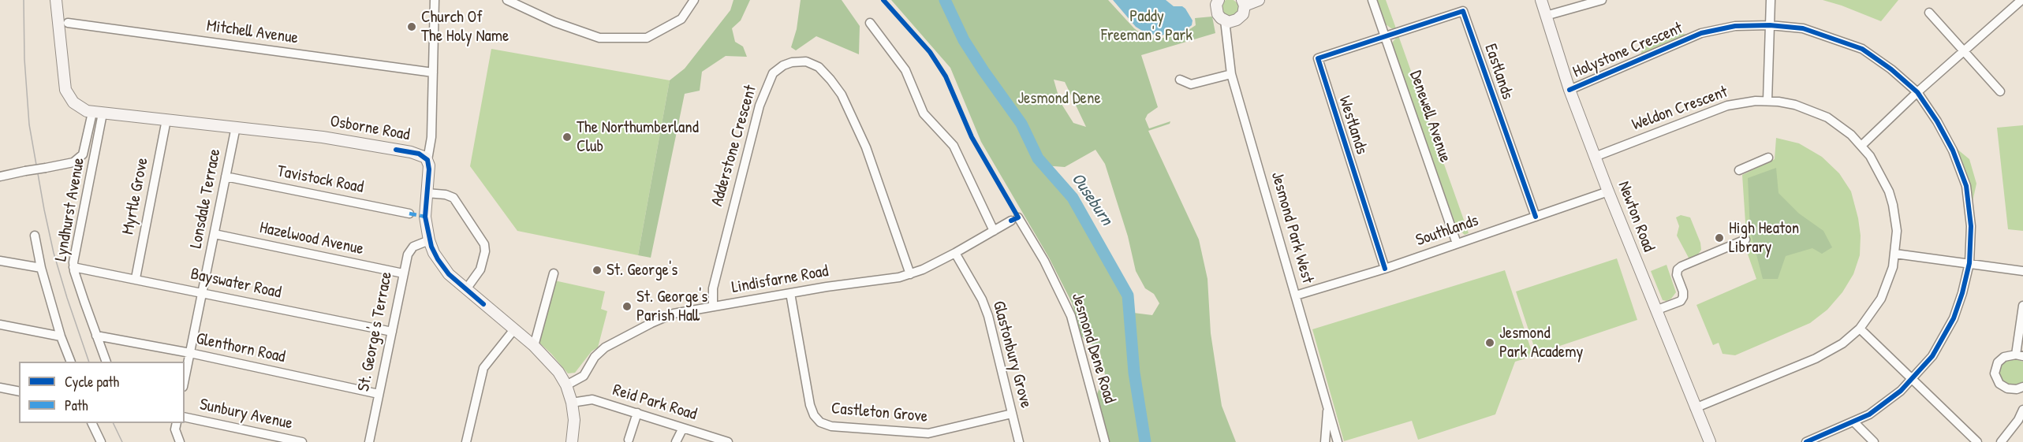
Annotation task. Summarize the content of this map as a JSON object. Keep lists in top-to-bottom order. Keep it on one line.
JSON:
{"streets":{"main road":["Osborne Road","Newton Road"],"street":["Mitchell Avenue","Holystone Crescent","Eastlands","Weldon Crescent","Denewell Avenue","Westlands","Adderstone Crescent","Tavistock Road","Myrtle Grove","Lonsdale Terrace","Lyndhurst Avenue","Jesmond Park West","Southlands","Hazelwood Avenue","Lindisfarne Road","Bayswater Road","St. George's Terrace","Glenthorn Road","Jesmond Dene Road","Glastonbury Grove","Reid Park Road","Castleton Grove","Sunbury Avenue"]},"crossings":[["Holystone Crescent","Newton Road"],["Eastlands","Denewell Avenue"],["Eastlands","Westlands"],["Eastlands","Southlands"],["Weldon Crescent","Newton Road"],["Denewell Avenue","Westlands"],["Denewell Avenue","Southlands"],["Westlands","Southlands"],["Osborne Road","Myrtle Grove"],["Osborne Road","Lonsdale Terrace"],["Osborne Road","Lyndhurst Avenue"],["Adderstone Crescent","Lindisfarne Road"],["Tavistock Road","Lonsdale Terrace"],["Myrtle Grove","Bayswater Road"],["Lonsdale Terrace","Hazelwood Avenue"],["Lonsdale Terrace","Bayswater Road"],["Lonsdale Terrace","Glenthorn Road"],["Lyndhurst Avenue","Bayswater Road"],["Lyndhurst Avenue","Glenthorn Road"],["Newton Road","Southlands"],["Jesmond Park West","Southlands"],["Hazelwood Avenue","St. George's Terrace"],["Lindisfarne Road","Jesmond Dene Road"],["Lindisfarne Road","Glastonbury Grove"],["Lindisfarne Road","Castleton Grove"],["Bayswater Road","St. George's Terrace"],["St. George's Terrace","Glenthorn Road"],["Glastonbury Grove","Castleton Grove"]],"water":["Ouseburn"],"parks":["Paddy Freeman's Park","Jesmond Dene"],"places":["Church Of The Holy Name","The Northumberland Club","High Heaton Library","St. George's","St. George's Parish Hall","Jesmond Park Academy"],"legend":["Cycle path","Path"]}
